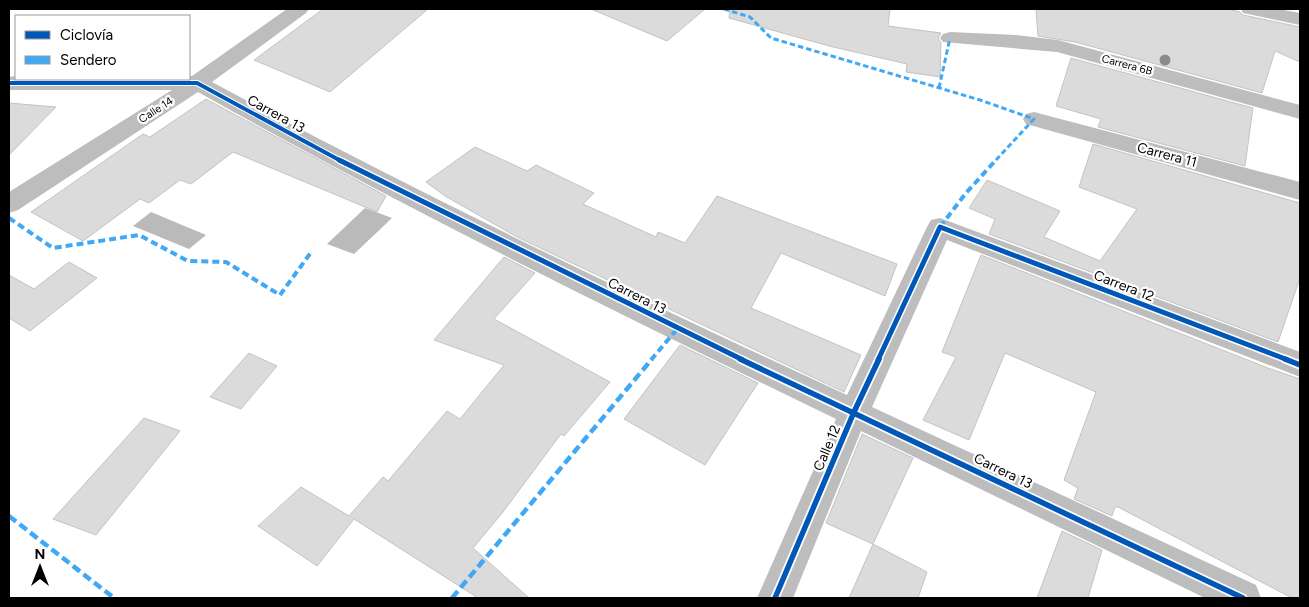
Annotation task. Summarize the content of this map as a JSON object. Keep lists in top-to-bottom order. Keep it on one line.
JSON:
{"streets":{"street":["Carrera 6B","Calle 14","Carrera 13","Carrera 11","Carrera 12","Calle 12"]},"crossings":[["Calle 14","Carrera 13"],["Carrera 13","Calle 12"],["Carrera 12","Calle 12"]],"legend":["Ciclovía","Sendero"],"north":"top"}
